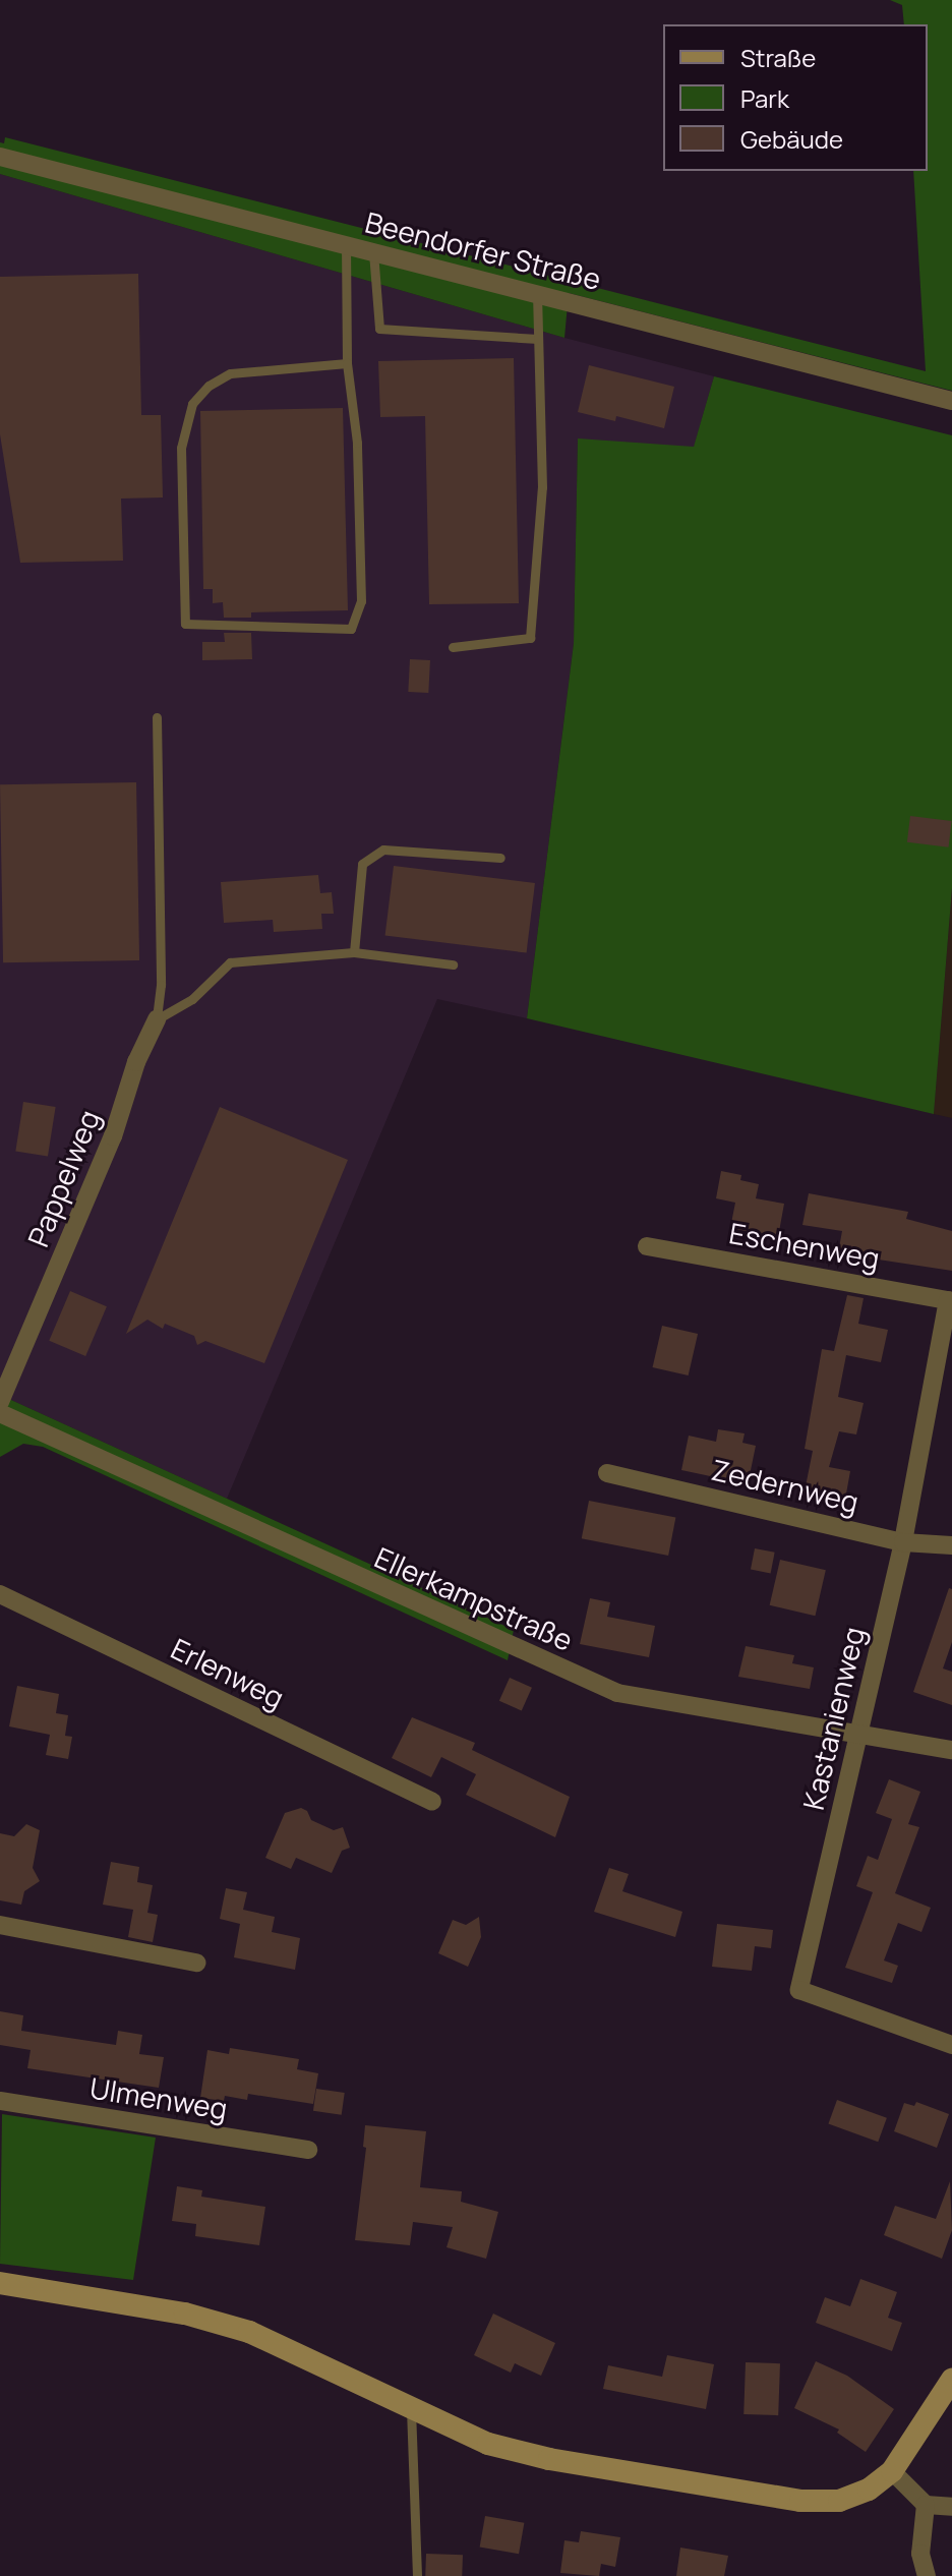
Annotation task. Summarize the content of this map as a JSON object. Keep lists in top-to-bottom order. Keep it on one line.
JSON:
{"streets":{"street":["Beendorfer Straße","Pappelweg","Eschenweg","Zedernweg","Ellerkampstraße","Erlenweg","Kastanienweg","Ulmenweg"]},"crossings":[["Eschenweg","Kastanienweg"],["Zedernweg","Kastanienweg"],["Ellerkampstraße","Kastanienweg"]],"legend":["Straße","Park","Gebäude"]}
